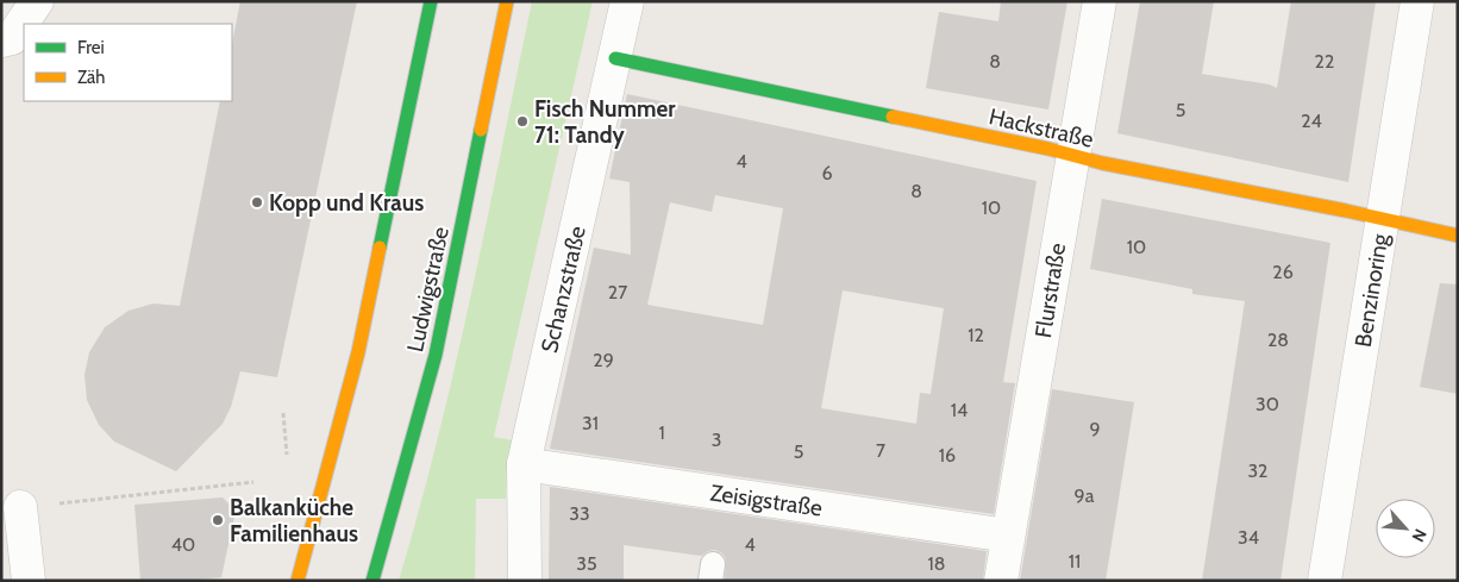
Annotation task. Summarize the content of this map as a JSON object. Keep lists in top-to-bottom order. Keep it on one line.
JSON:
{"streets":{"main road":["Hackstraße","Ludwigstraße"],"street":["Schanzstraße","Flurstraße","Benzinoring","Zeisigstraße"]},"crossings":[["Hackstraße","Schanzstraße"],["Hackstraße","Flurstraße"],["Hackstraße","Benzinoring"],["Schanzstraße","Zeisigstraße"],["Flurstraße","Zeisigstraße"]],"places":["Fisch Nummer 71: Tandy","Kopp und Kraus","Balkanküche Familienhaus"],"house_numbers":["8","22","5","24","4","6","8","10","10","26","27","12","28","29","30","14","31","9","1","3","7","5","16","32","9a","33","34","40","4","11","35","18"],"legend":["Frei","Zäh"],"north":"bottom right"}
